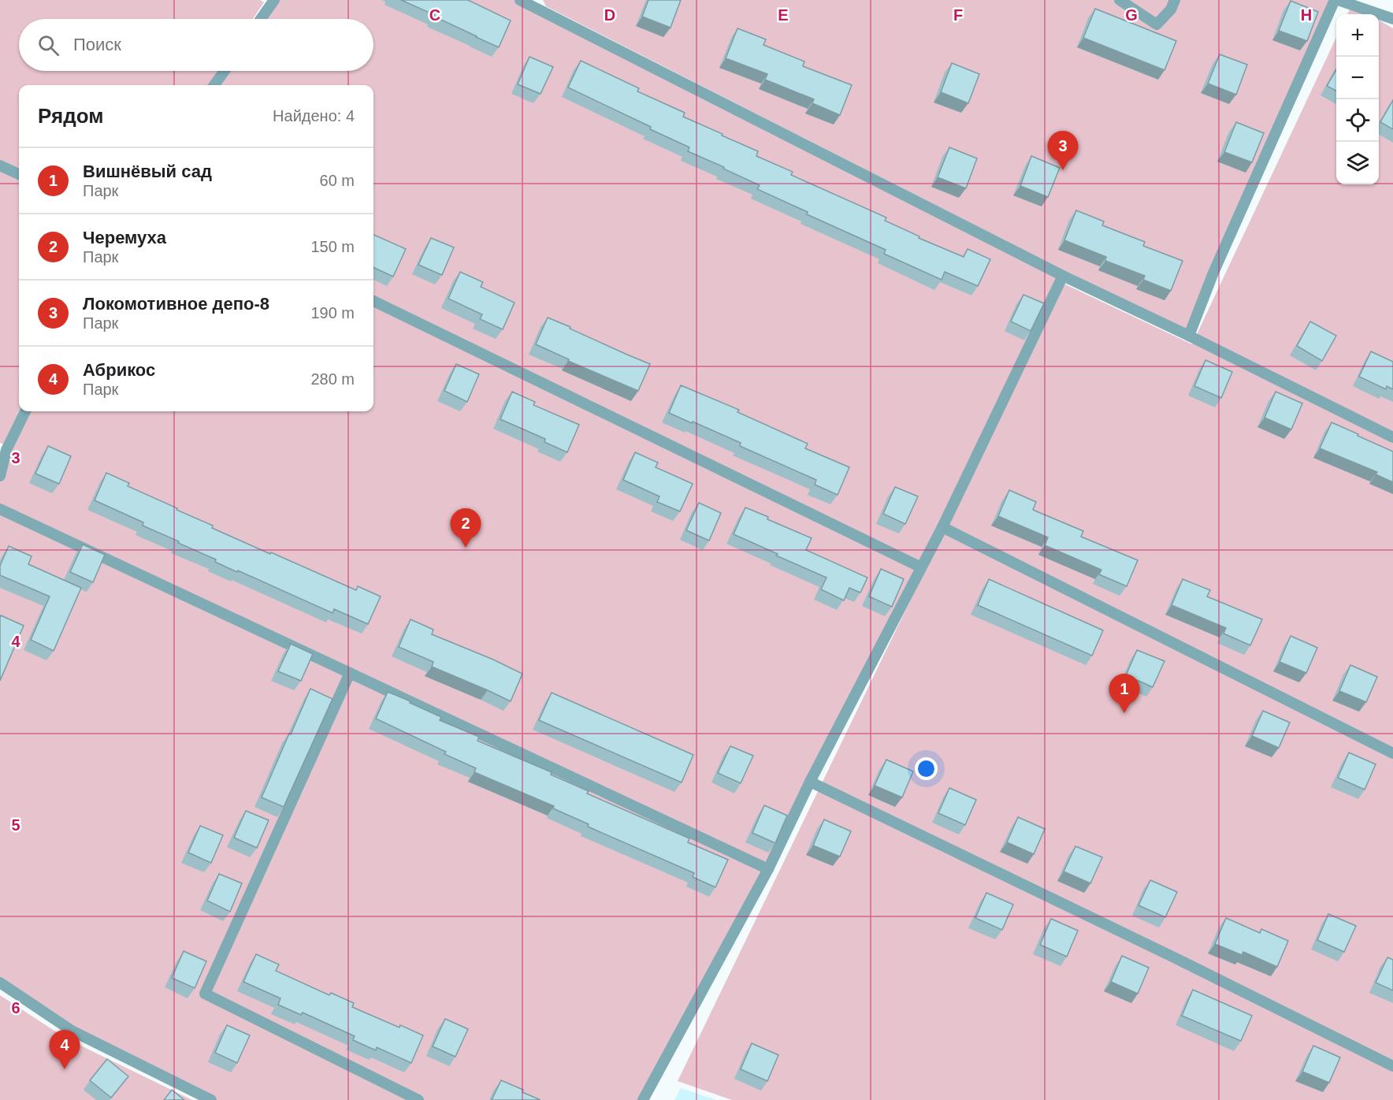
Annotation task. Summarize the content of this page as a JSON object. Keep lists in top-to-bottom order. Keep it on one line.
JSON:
{"page":{"map_buttons":["+","−"],"search":"Поиск","heading":["Рядом","Найдено: 4"],"pins":["3","2","1","4"],"list":[{"mark":"1","name":"Вишнёвый сад","note":"Парк","value":"60 m"},{"mark":"2","name":"Черемуха","note":"Парк","value":"150 m"},{"mark":"3","name":"Локомотивное депо-8","note":"Парк","value":"190 m"},{"mark":"4","name":"Абрикос","note":"Парк","value":"280 m"}]},"grid":{"columns":["C","D","E","F","G","H"],"rows":["3","4","5","6"]}}
